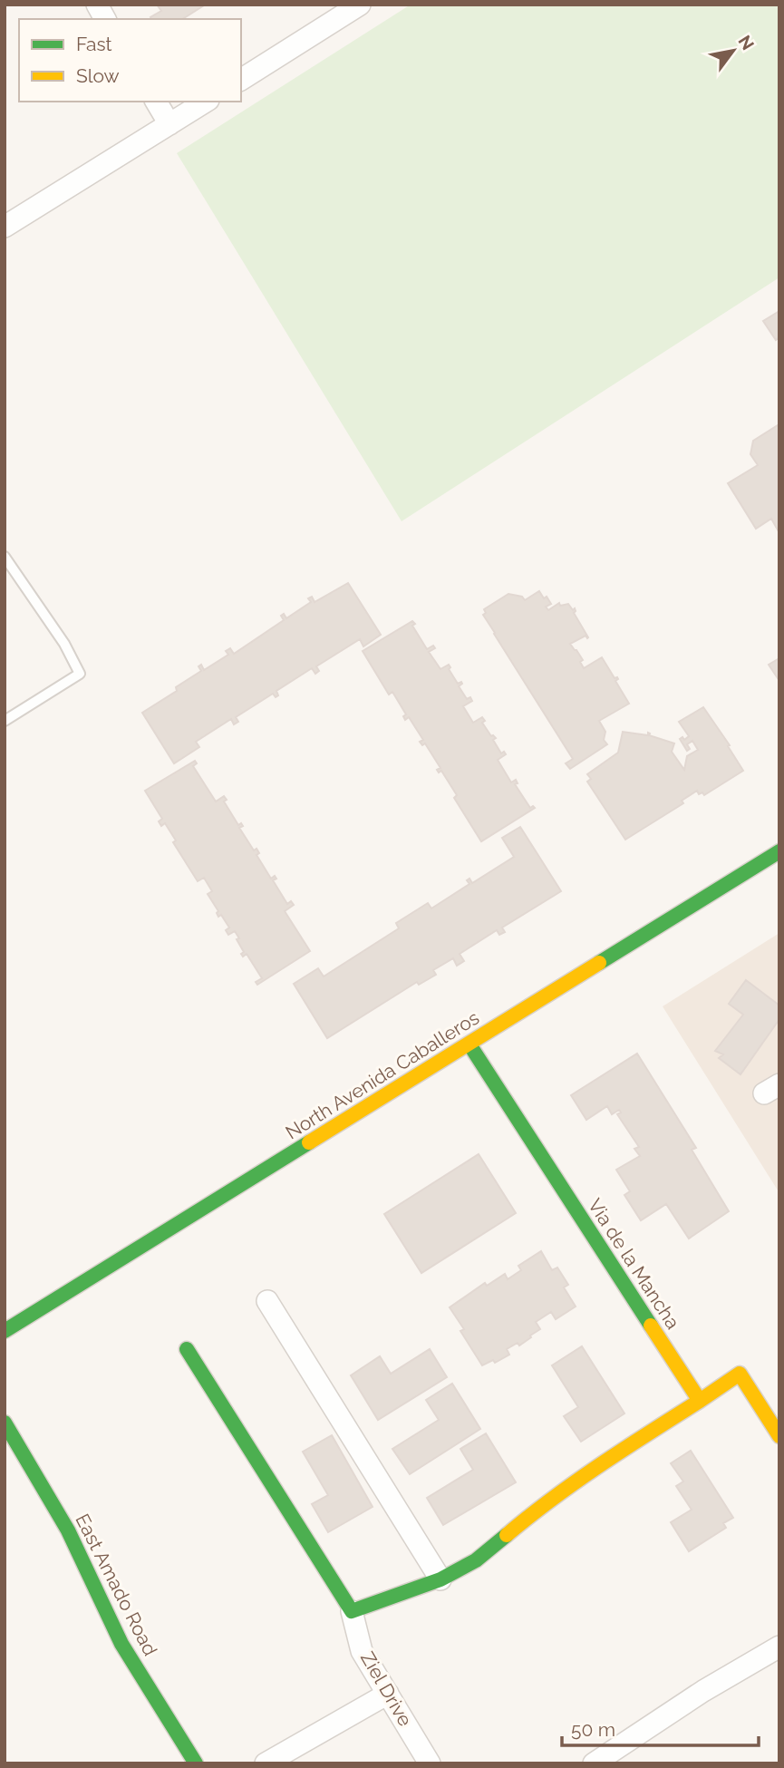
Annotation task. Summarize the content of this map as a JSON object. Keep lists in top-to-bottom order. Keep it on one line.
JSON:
{"streets":{"street":["North Avenida Caballeros","Via de la Mancha","East Amado Road","Ziel Drive"]},"crossings":[["North Avenida Caballeros","Via de la Mancha"]],"legend":["Fast","Slow"],"scale_bar":"50 m","north":"top right"}
